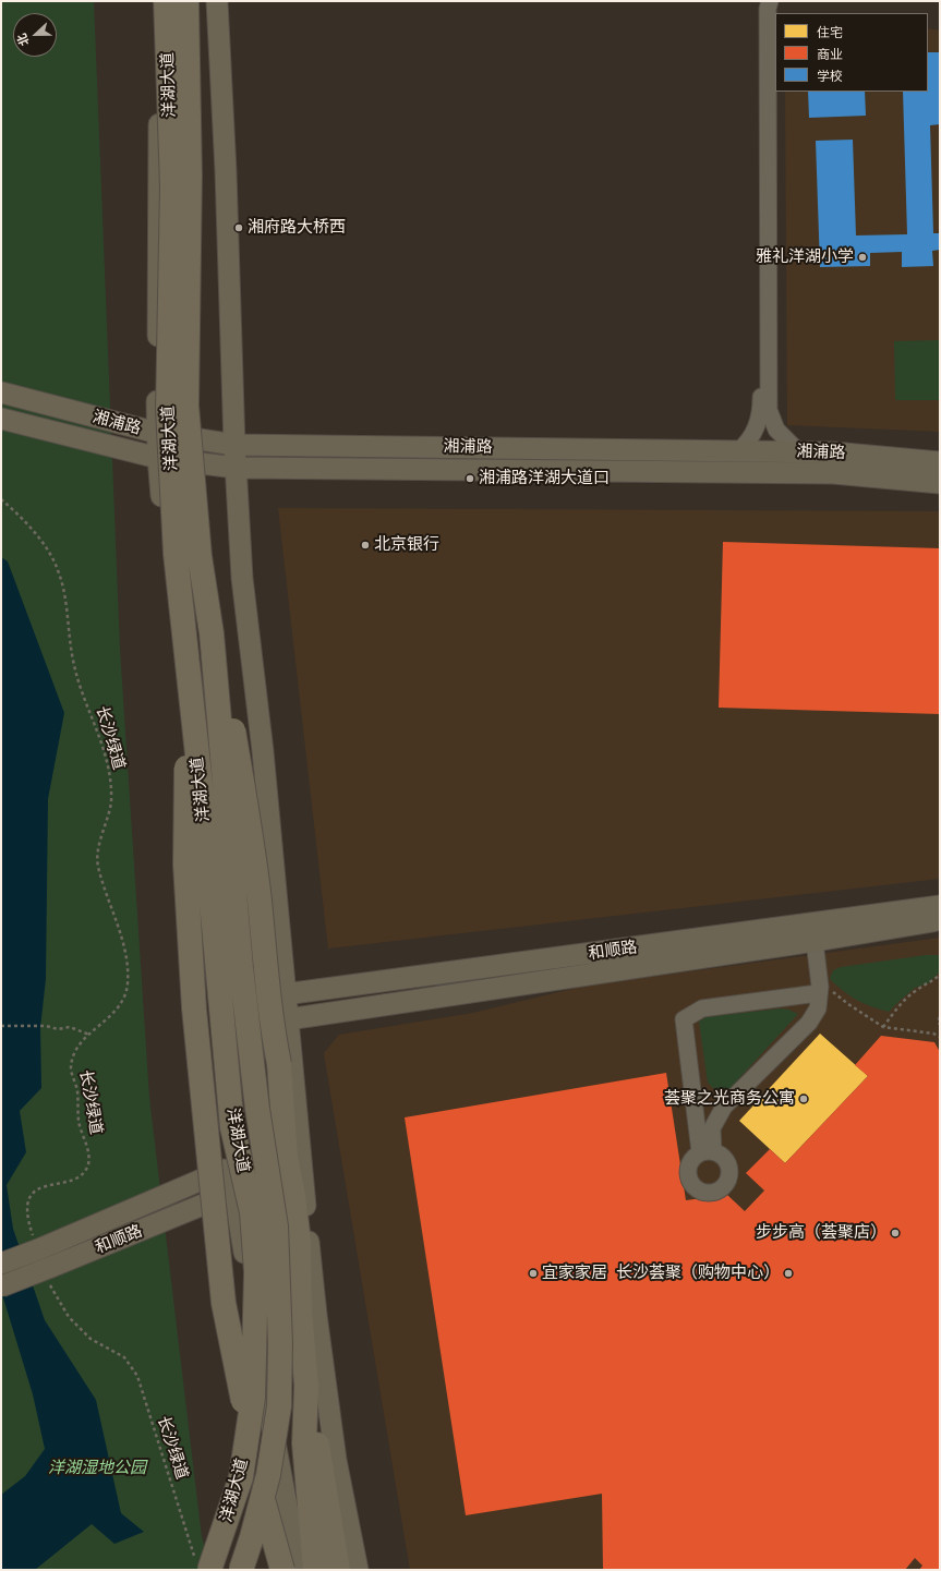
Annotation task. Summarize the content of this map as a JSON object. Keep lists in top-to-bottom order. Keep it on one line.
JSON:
{"streets":{"highway":["洋湖大道"],"main road":["湘浦路","和顺路"],"path":["长沙绿道"]},"crossings":[["洋湖大道","长沙绿道"],["长沙绿道","和顺路"]],"parks":["洋湖湿地公园"],"places":["湘府路大桥西","雅礼洋湖小学","湘浦路洋湖大道口","北京银行","荟聚之光商务公寓","步步高（荟聚店）","宜家家居","长沙荟聚（购物中心）"],"legend":["住宅","商业","学校"],"north":"left"}
